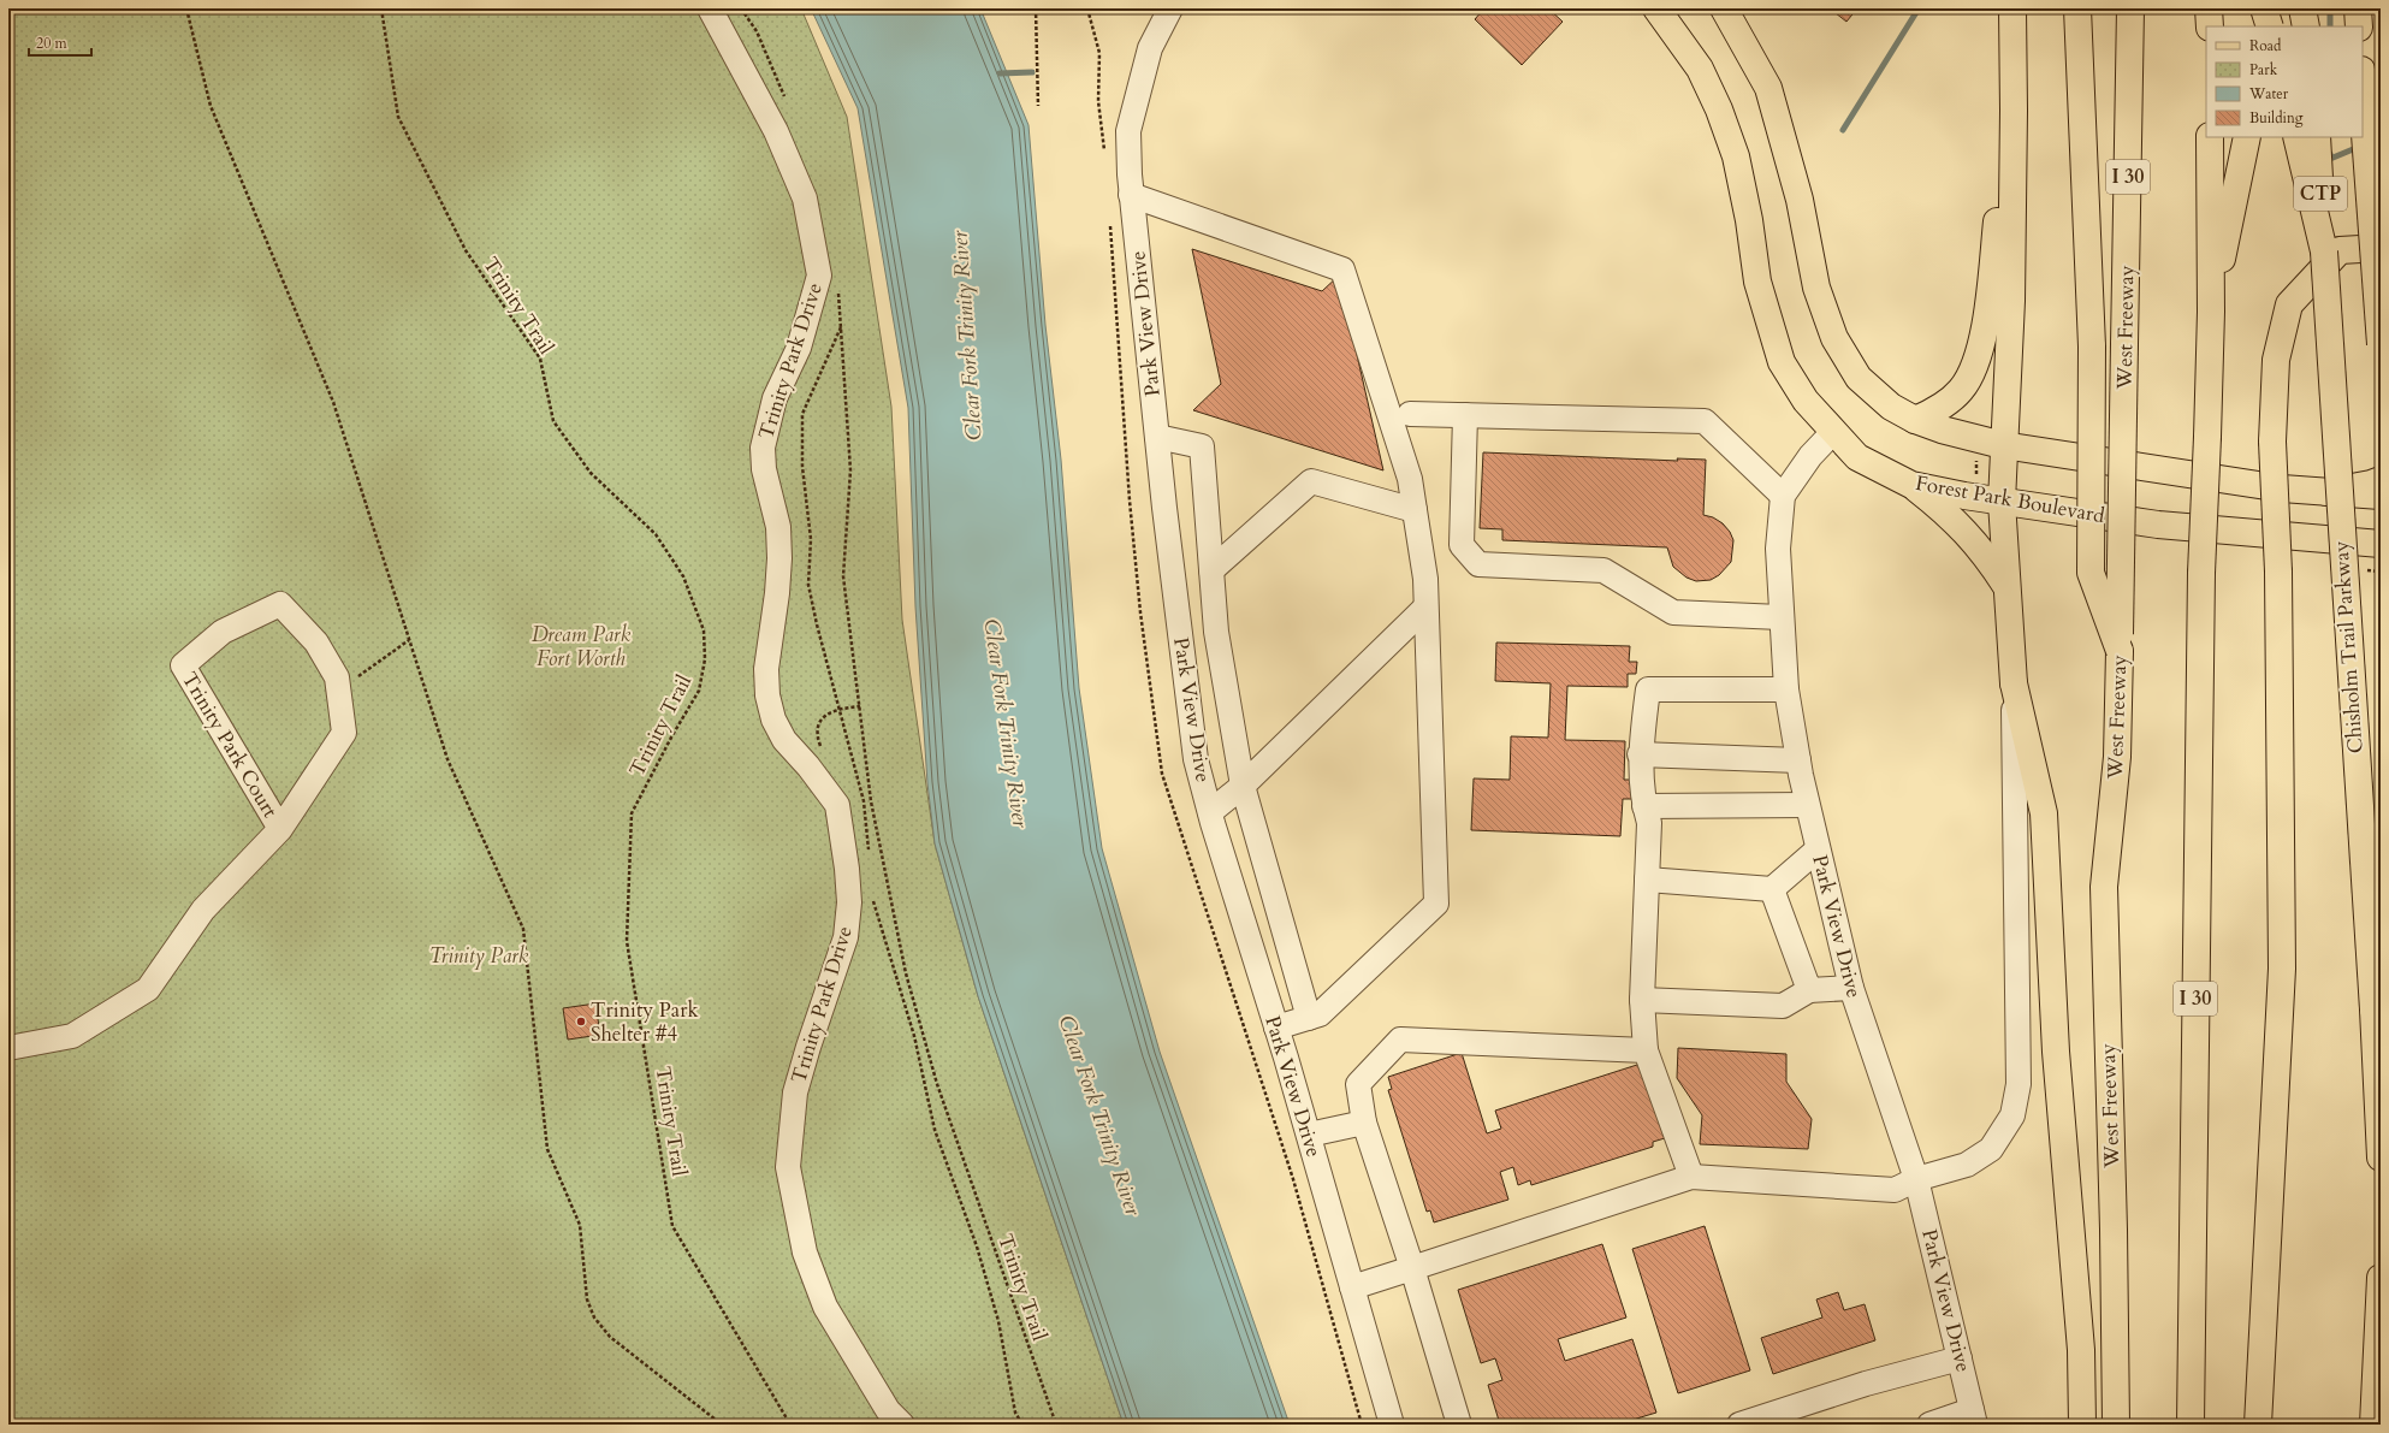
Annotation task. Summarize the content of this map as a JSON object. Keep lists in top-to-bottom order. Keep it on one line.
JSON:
{"streets":{"main road":["I 30","CTP","West Freeway","Forest Park Boulevard","Chisholm Trail Parkway"],"street":["Park View Drive","Trinity Park Drive","Trinity Park Court"],"path":["Trinity Trail"]},"crossings":[["Park View Drive","Forest Park Boulevard"]],"water":["Clear Fork Trinity River"],"parks":["Dream Park Fort Worth","Trinity Park"],"places":["Trinity Park Shelter #4"],"legend":["Road","Park","Water","Building"],"scale_bar":"20 m"}
